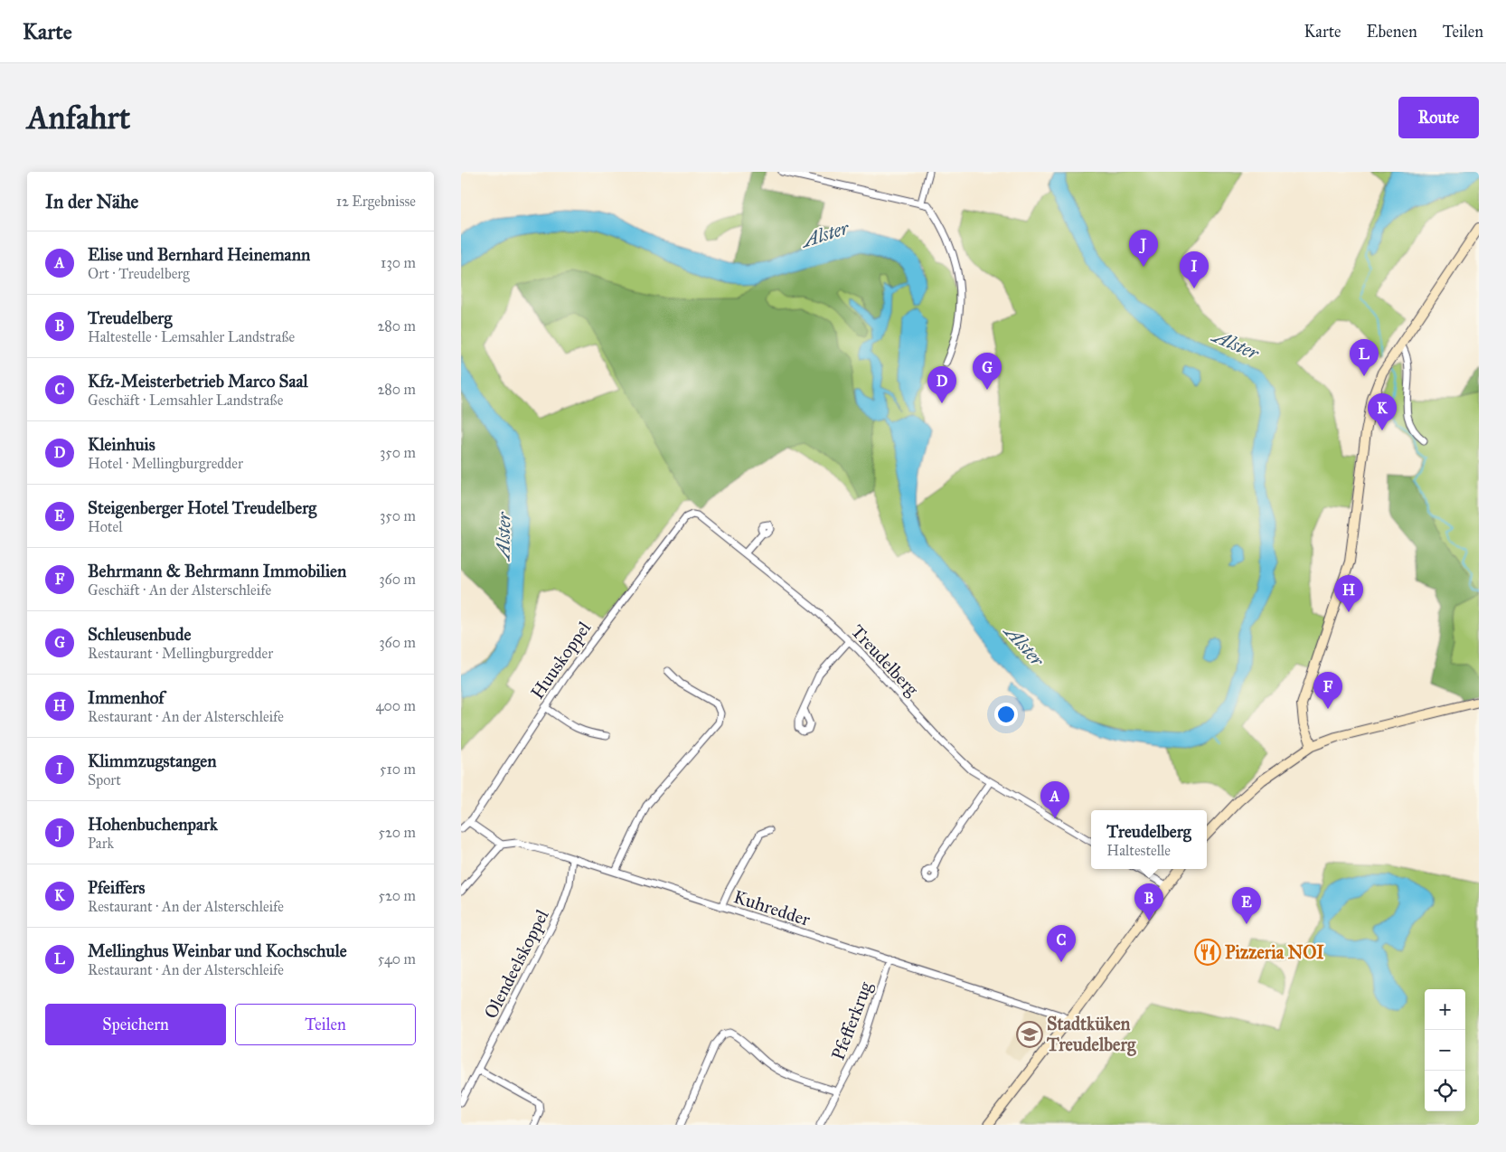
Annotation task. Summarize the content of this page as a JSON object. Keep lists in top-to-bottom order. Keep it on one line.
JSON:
{"streets":{"street":["Huuskoppel","Treudelberg","Kuhredder","Olendeelskoppel","Pfefferkrug"]},"crossings":[["Huuskoppel","Treudelberg"],["Kuhredder","Olendeelskoppel"],["Kuhredder","Pfefferkrug"]],"water":["Alster"],"places":{"restaurant":["Pizzeria NOI"],"school or university":["Stadtküken Treudelberg"]},"page":{"header":"Karte","nav":["Karte","Ebenen","Teilen"],"buttons":["Route",["Speichern","Teilen"]],"title":"Anfahrt","heading":["In der Nähe","12 Ergebnisse"],"pins":["J","I","L","G","D","K","H","F","A","B","E","C"],"list":[{"mark":"A","name":"Elise und Bernhard Heinemann","note":"Ort · Treudelberg","value":"130 m"},{"mark":"B","name":"Treudelberg","note":"Haltestelle · Lemsahler Landstraße","value":"280 m"},{"mark":"C","name":"Kfz-Meisterbetrieb Marco Saal","note":"Geschäft · Lemsahler Landstraße","value":"280 m"},{"mark":"D","name":"Kleinhuis","note":"Hotel · Mellingburgredder","value":"350 m"},{"mark":"E","name":"Steigenberger Hotel Treudelberg","note":"Hotel","value":"350 m"},{"mark":"F","name":"Behrmann & Behrmann Immobilien","note":"Geschäft · An der Alsterschleife","value":"360 m"},{"mark":"G","name":"Schleusenbude","note":"Restaurant · Mellingburgredder","value":"360 m"},{"mark":"H","name":"Immenhof","note":"Restaurant · An der Alsterschleife","value":"400 m"},{"mark":"I","name":"Klimmzugstangen","note":"Sport","value":"510 m"},{"mark":"J","name":"Hohenbuchenpark","note":"Park","value":"520 m"},{"mark":"K","name":"Pfeiffers","note":"Restaurant · An der Alsterschleife","value":"520 m"},{"mark":"L","name":"Mellinghus Weinbar und Kochschule","note":"Restaurant · An der Alsterschleife","value":"540 m"}],"popup":["Treudelberg","Haltestelle"],"map_buttons":["+","−"]}}
